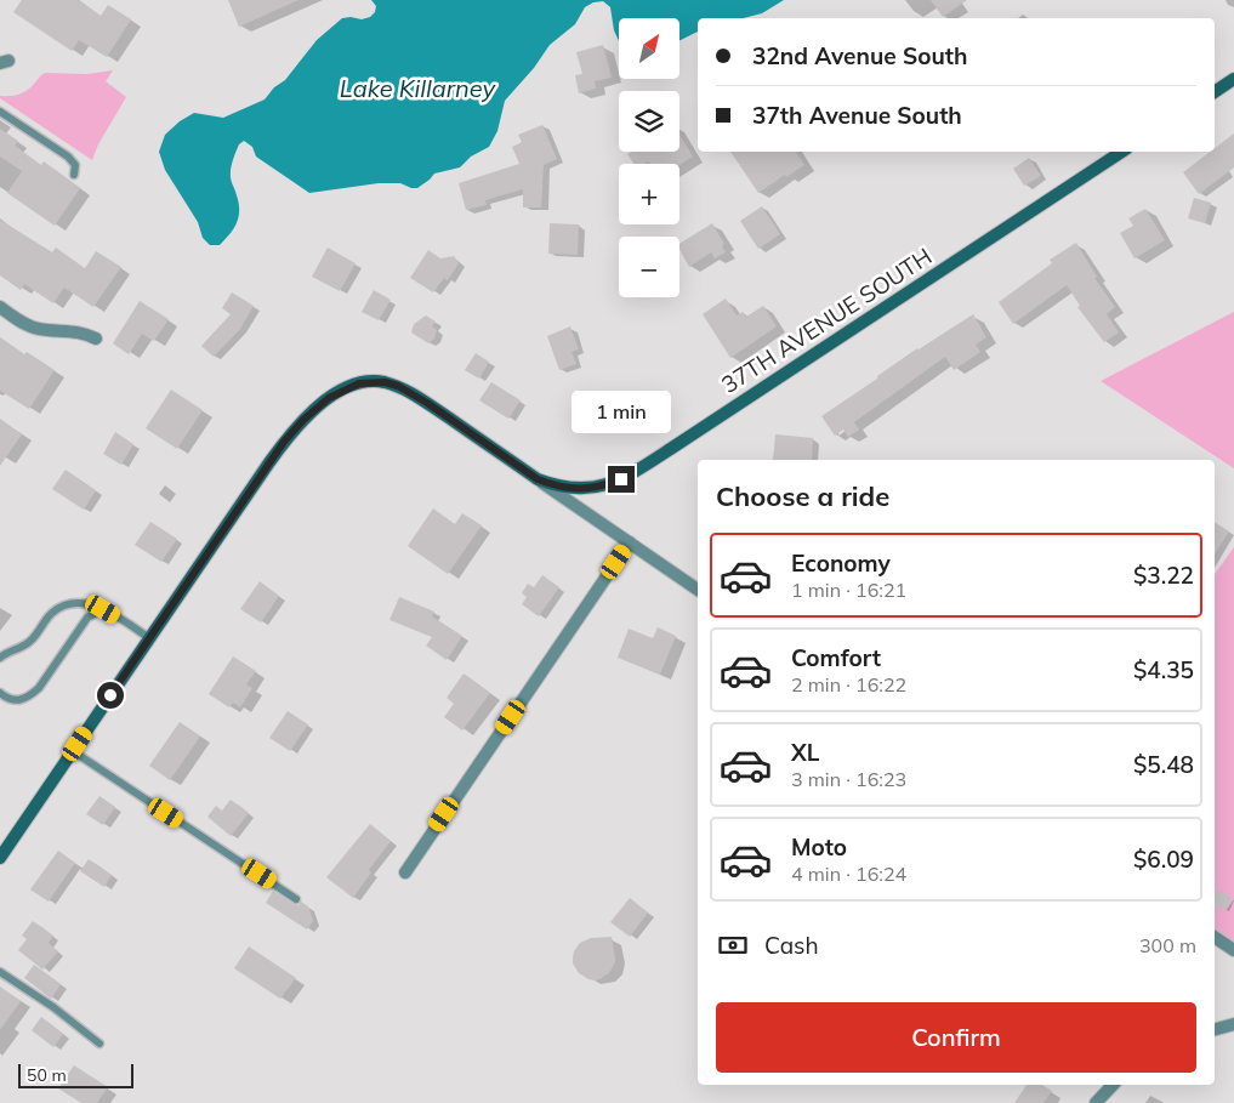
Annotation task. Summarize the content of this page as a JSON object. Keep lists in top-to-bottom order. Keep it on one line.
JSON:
{"streets":{"street":["37TH AVENUE SOUTH"]},"water":["Lake Killarney"],"scale_bar":"50 m","north":"top right","page":{"map_buttons":["+","−"],"banner":["32nd Avenue South","37th Avenue South"],"bubble":"1 min","heading":"Choose a ride","list":[{"name":"Economy","note":"1 min · 16:21","value":"$3.22"},{"name":"Comfort","note":"2 min · 16:22","value":"$4.35"},{"name":"XL","note":"3 min · 16:23","value":"$5.48"},{"name":"Moto","note":"4 min · 16:24","value":"$6.09"}],"pay":["Cash","300 m"],"buttons":"Confirm","scale":"50 m"}}
